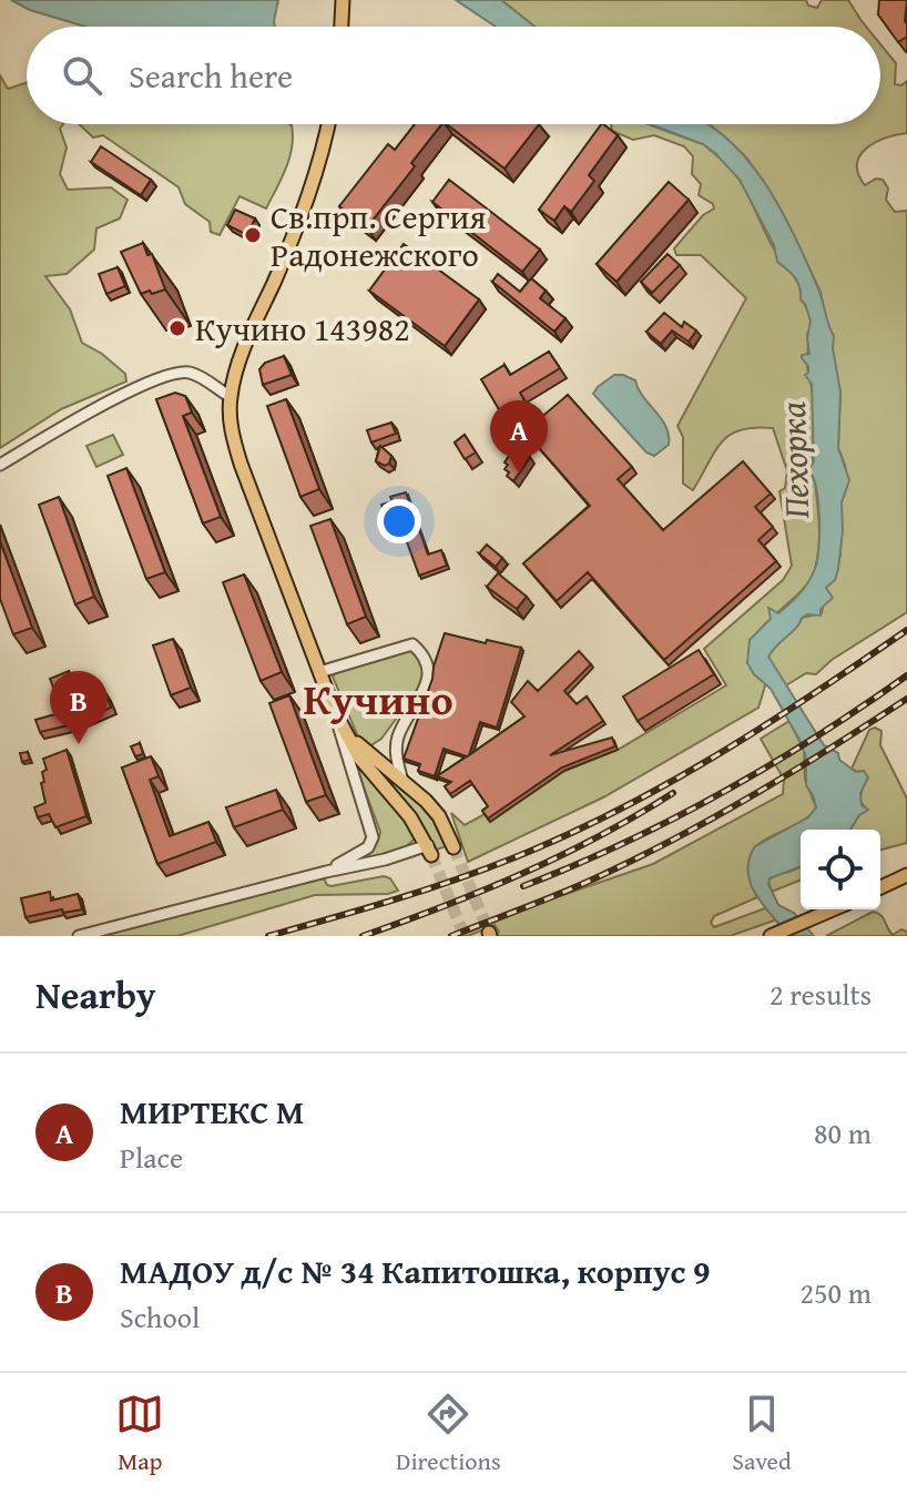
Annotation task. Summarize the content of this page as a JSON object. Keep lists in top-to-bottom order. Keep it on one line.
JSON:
{"districts":["Кучино"],"water":["Пехорка"],"places":["Св.прп. Сергия Радонежского","Кучино 143982"],"page":{"search":"Search here","pins":["A","B"],"heading":["Nearby","2 results"],"list":[{"mark":"A","name":"МИРТЕКС М","note":"Place","value":"80 m"},{"mark":"B","name":"МАДОУ д/с № 34 Капитошка, корпус 9","note":"School","value":"250 m"}],"nav":["Map","Directions","Saved"]}}
